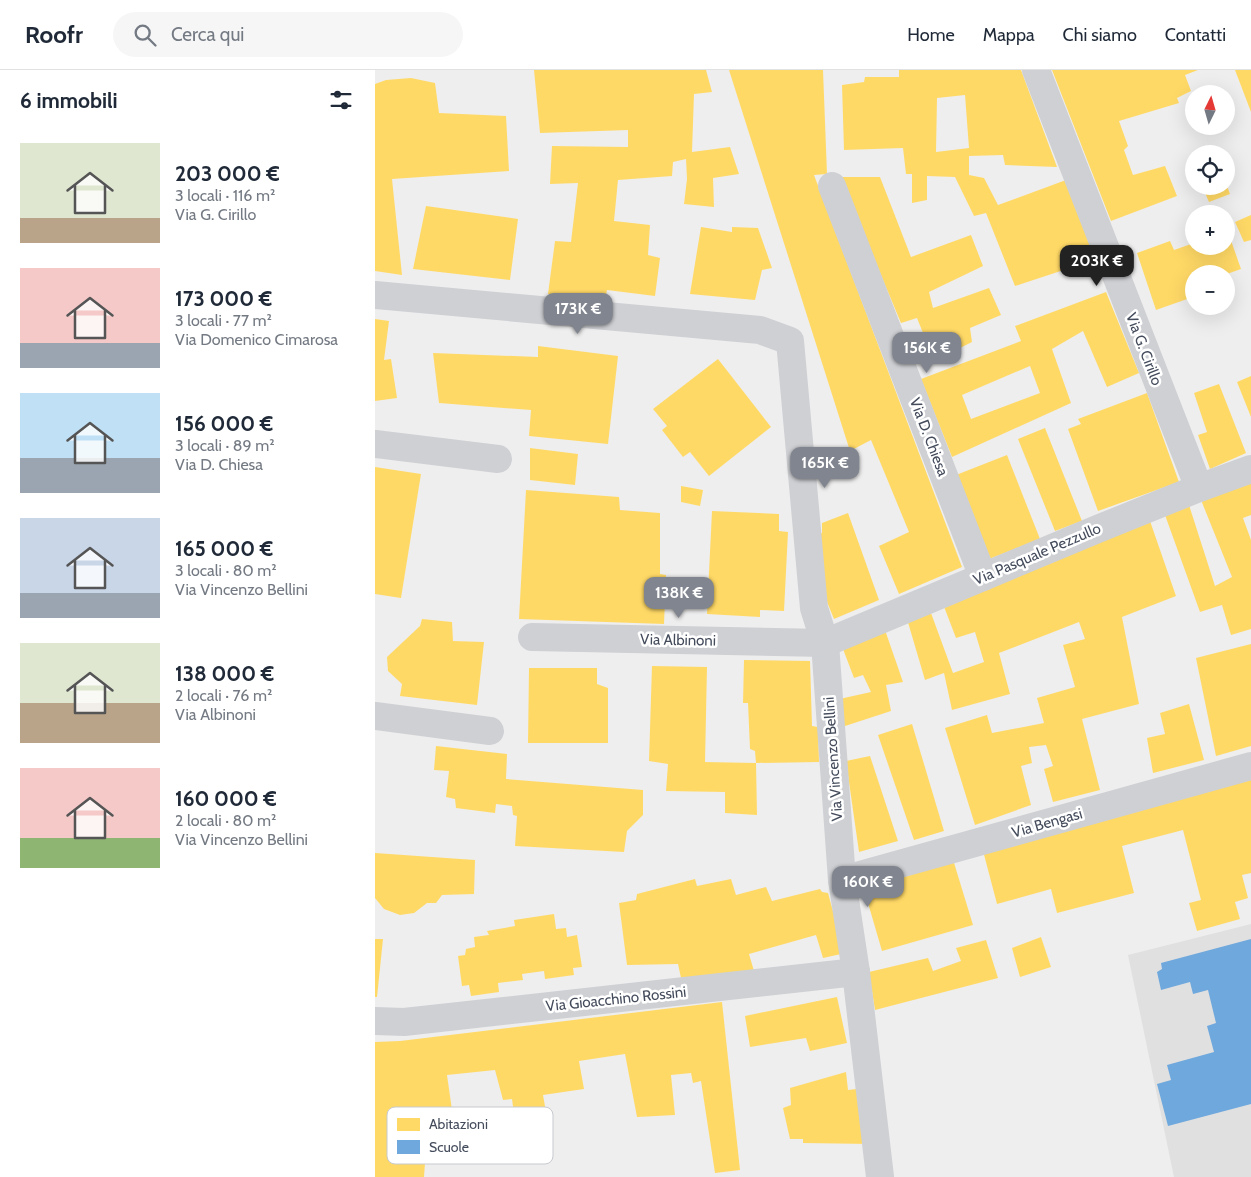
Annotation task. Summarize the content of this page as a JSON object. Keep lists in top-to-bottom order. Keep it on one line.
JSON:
{"streets":{"street":["Via G. Cirillo","Via D. Chiesa","Via Pasquale Pezzullo","Via Albinoni","Via Vincenzo Bellini","Via Bengasi","Via Gioacchino Rossini"]},"crossings":[["Via G. Cirillo","Via Pasquale Pezzullo"],["Via D. Chiesa","Via Pasquale Pezzullo"],["Via Pasquale Pezzullo","Via Albinoni"],["Via Pasquale Pezzullo","Via Vincenzo Bellini"],["Via Albinoni","Via Vincenzo Bellini"],["Via Vincenzo Bellini","Via Bengasi"],["Via Vincenzo Bellini","Via Gioacchino Rossini"]],"legend":["Abitazioni","Scuole"],"north":"top","page":{"header":"Roofr","search":"Cerca qui","nav":["Home","Mappa","Chi siamo","Contatti"],"heading":"6 immobili","map_buttons":["+","−"],"list":[{"name":"203 000 €","note":"3 locali · 116 m² · Via G. Cirillo"},{"name":"173 000 €","note":"3 locali · 77 m² · Via Domenico Cimarosa"},{"name":"156 000 €","note":"3 locali · 89 m² · Via D. Chiesa"},{"name":"165 000 €","note":"3 locali · 80 m² · Via Vincenzo Bellini"},{"name":"138 000 €","note":"2 locali · 76 m² · Via Albinoni"},{"name":"160 000 €","note":"2 locali · 80 m² · Via Vincenzo Bellini"}],"price":["203K €","173K €","156K €","165K €","138K €","160K €"]}}
